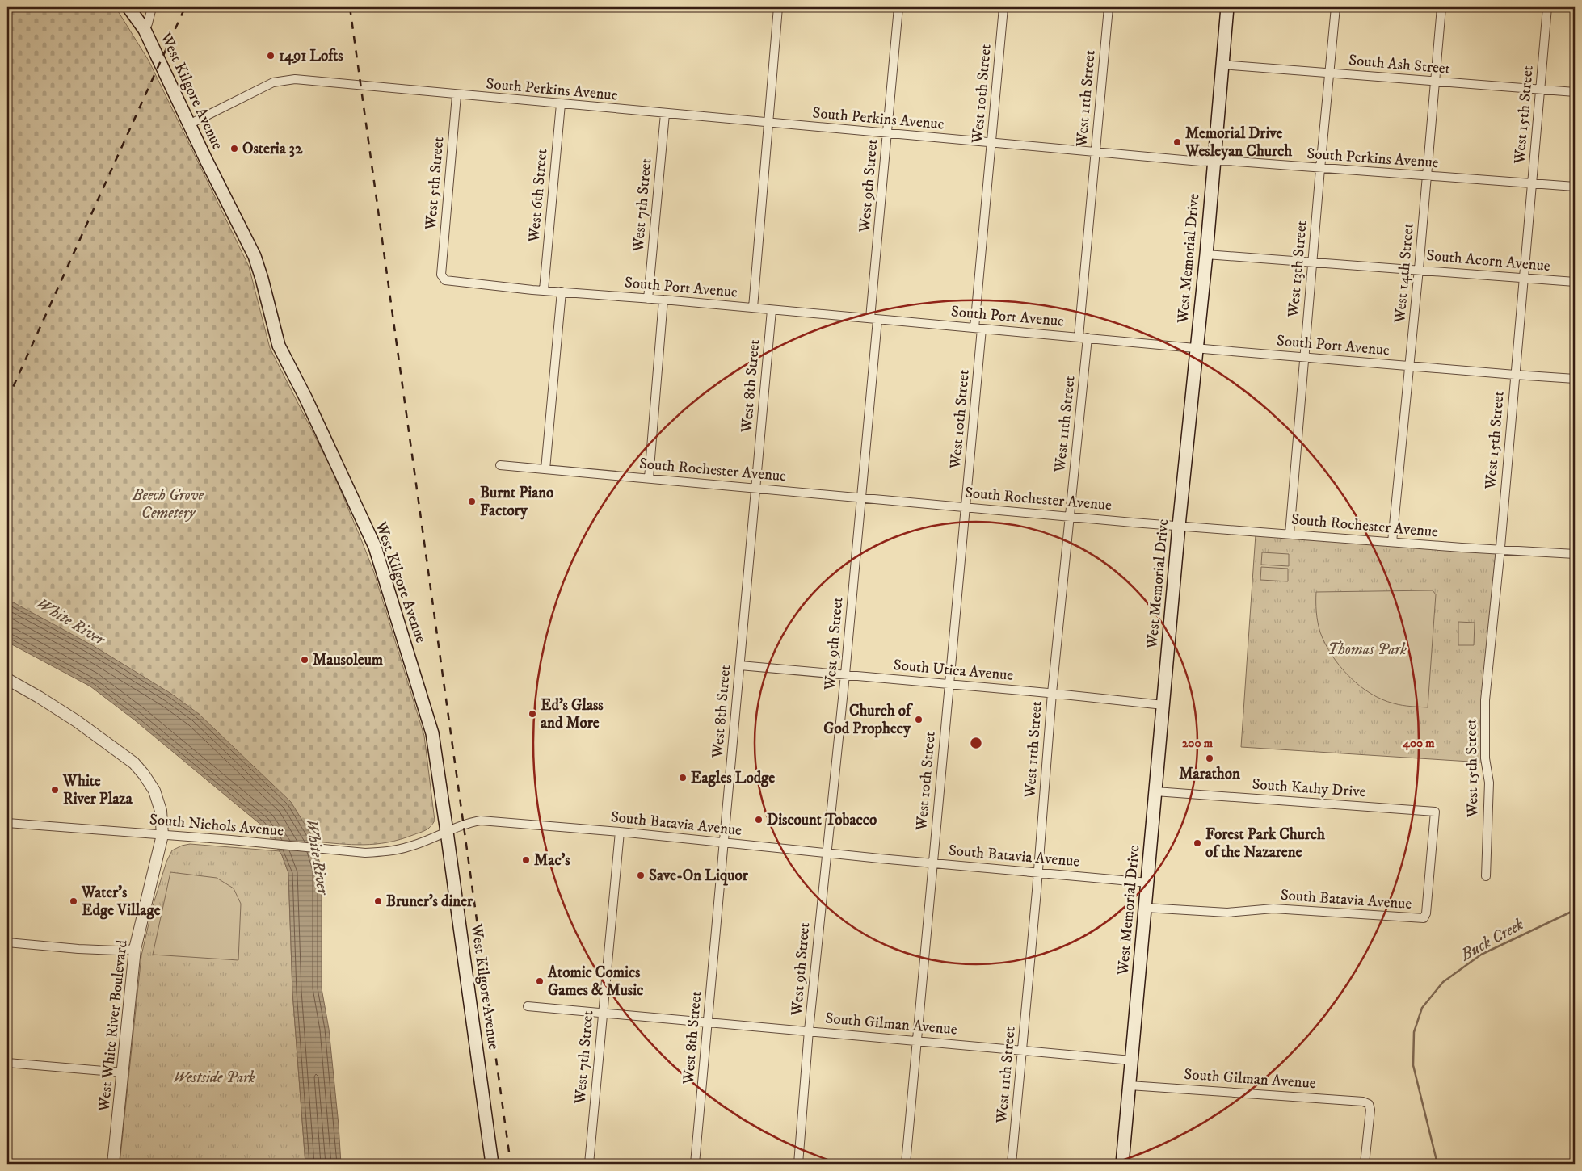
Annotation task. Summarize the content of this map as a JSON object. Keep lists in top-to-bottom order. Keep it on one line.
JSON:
{"streets":{"main road":["West Kilgore Avenue","West Memorial Drive"],"street":["South Ash Street","South Perkins Avenue","West 10th Street","West 11th Street","West 15th Street","West 5th Street","West 9th Street","West 6th Street","West 7th Street","South Acorn Avenue","West 13th Street","West 14th Street","South Port Avenue","West 8th Street","South Rochester Avenue","South Utica Avenue","South Kathy Drive","South Batavia Avenue","South Nichols Avenue","South Gilman Avenue","West White River Boulevard"]},"crossings":[["South Ash Street","West 15th Street"],["South Ash Street","West Memorial Drive"],["South Ash Street","West 13th Street"],["South Ash Street","West 14th Street"],["South Perkins Avenue","West Kilgore Avenue"],["South Perkins Avenue","West 10th Street"],["South Perkins Avenue","West 11th Street"],["South Perkins Avenue","West 15th Street"],["South Perkins Avenue","West 5th Street"],["South Perkins Avenue","West 9th Street"],["South Perkins Avenue","West 6th Street"],["South Perkins Avenue","West 7th Street"],["South Perkins Avenue","West Memorial Drive"],["South Perkins Avenue","West 13th Street"],["South Perkins Avenue","West 14th Street"],["West Kilgore Avenue","South Nichols Avenue"],["West 10th Street","South Port Avenue"],["West 10th Street","South Rochester Avenue"],["West 10th Street","South Utica Avenue"],["West 10th Street","South Batavia Avenue"],["West 10th Street","South Gilman Avenue"],["West 11th Street","South Port Avenue"],["West 11th Street","South Rochester Avenue"],["West 11th Street","South Utica Avenue"],["West 11th Street","South Batavia Avenue"],["West 11th Street","South Gilman Avenue"],["West 15th Street","South Acorn Avenue"],["West 15th Street","South Port Avenue"],["West 15th Street","South Rochester Avenue"],["West 5th Street","South Port Avenue"],["West 9th Street","South Port Avenue"],["West 9th Street","South Rochester Avenue"],["West 9th Street","South Utica Avenue"],["West 9th Street","South Batavia Avenue"],["West 9th Street","South Gilman Avenue"],["West 6th Street","South Port Avenue"],["West 7th Street","South Port Avenue"],["West 7th Street","South Batavia Avenue"],["West 7th Street","South Gilman Avenue"],["West Memorial Drive","South Acorn Avenue"],["West Memorial Drive","South Port Avenue"],["West Memorial Drive","South Rochester Avenue"],["West Memorial Drive","South Utica Avenue"],["West Memorial Drive","South Kathy Drive"],["West Memorial Drive","South Batavia Avenue"],["West Memorial Drive","South Gilman Avenue"],["South Acorn Avenue","West 13th Street"],["South Acorn Avenue","West 14th Street"],["West 13th Street","South Port Avenue"],["West 13th Street","South Rochester Avenue"],["West 14th Street","South Port Avenue"],["West 14th Street","South Rochester Avenue"],["South Port Avenue","West 8th Street"],["West 8th Street","South Rochester Avenue"],["West 8th Street","South Utica Avenue"],["West 8th Street","South Batavia Avenue"],["West 8th Street","South Gilman Avenue"],["South Kathy Drive","South Batavia Avenue"],["South Batavia Avenue","South Nichols Avenue"],["South Nichols Avenue","West White River Boulevard"]],"water":["White River","Buck Creek"],"parks":["Beech Grove Cemetery","Thomas Park","Westside Park"],"places":["1491 Lofts","Memorial Drive Wesleyan Church","Osteria 32","Burnt Piano Factory","Mausoleum","Ed's Glass and More","Church of God Prophecy","Marathon","Eagles Lodge","White River Plaza","Discount Tobacco","Forest Park Church of the Nazarene","Mac's","Save-On Liquor","Water's Edge Village","Bruner's diner","Atomic Comics Games & Music"],"rings":["200 m","400 m"]}
